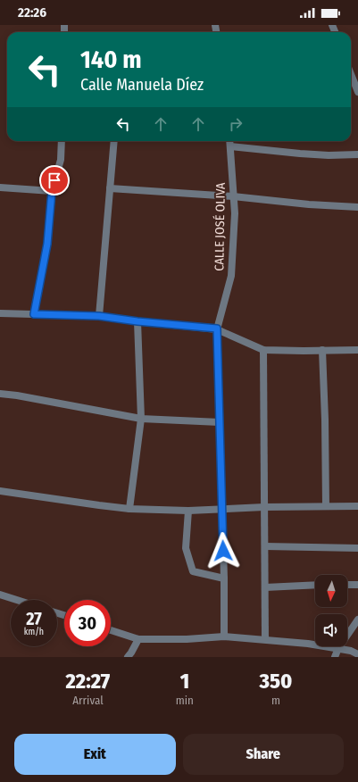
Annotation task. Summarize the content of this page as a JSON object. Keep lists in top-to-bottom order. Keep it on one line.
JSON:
{"streets":{"street":["CALLE JOSÉ OLIVA"]},"north":"bottom","page":{"status":"22:26","turn":["140 m","Calle Manuela Díez"],"speed":"27 km/h","limit":"30","eta":["22:27","Arrival","1","min","350","m"],"buttons":["Exit","Share"]}}
